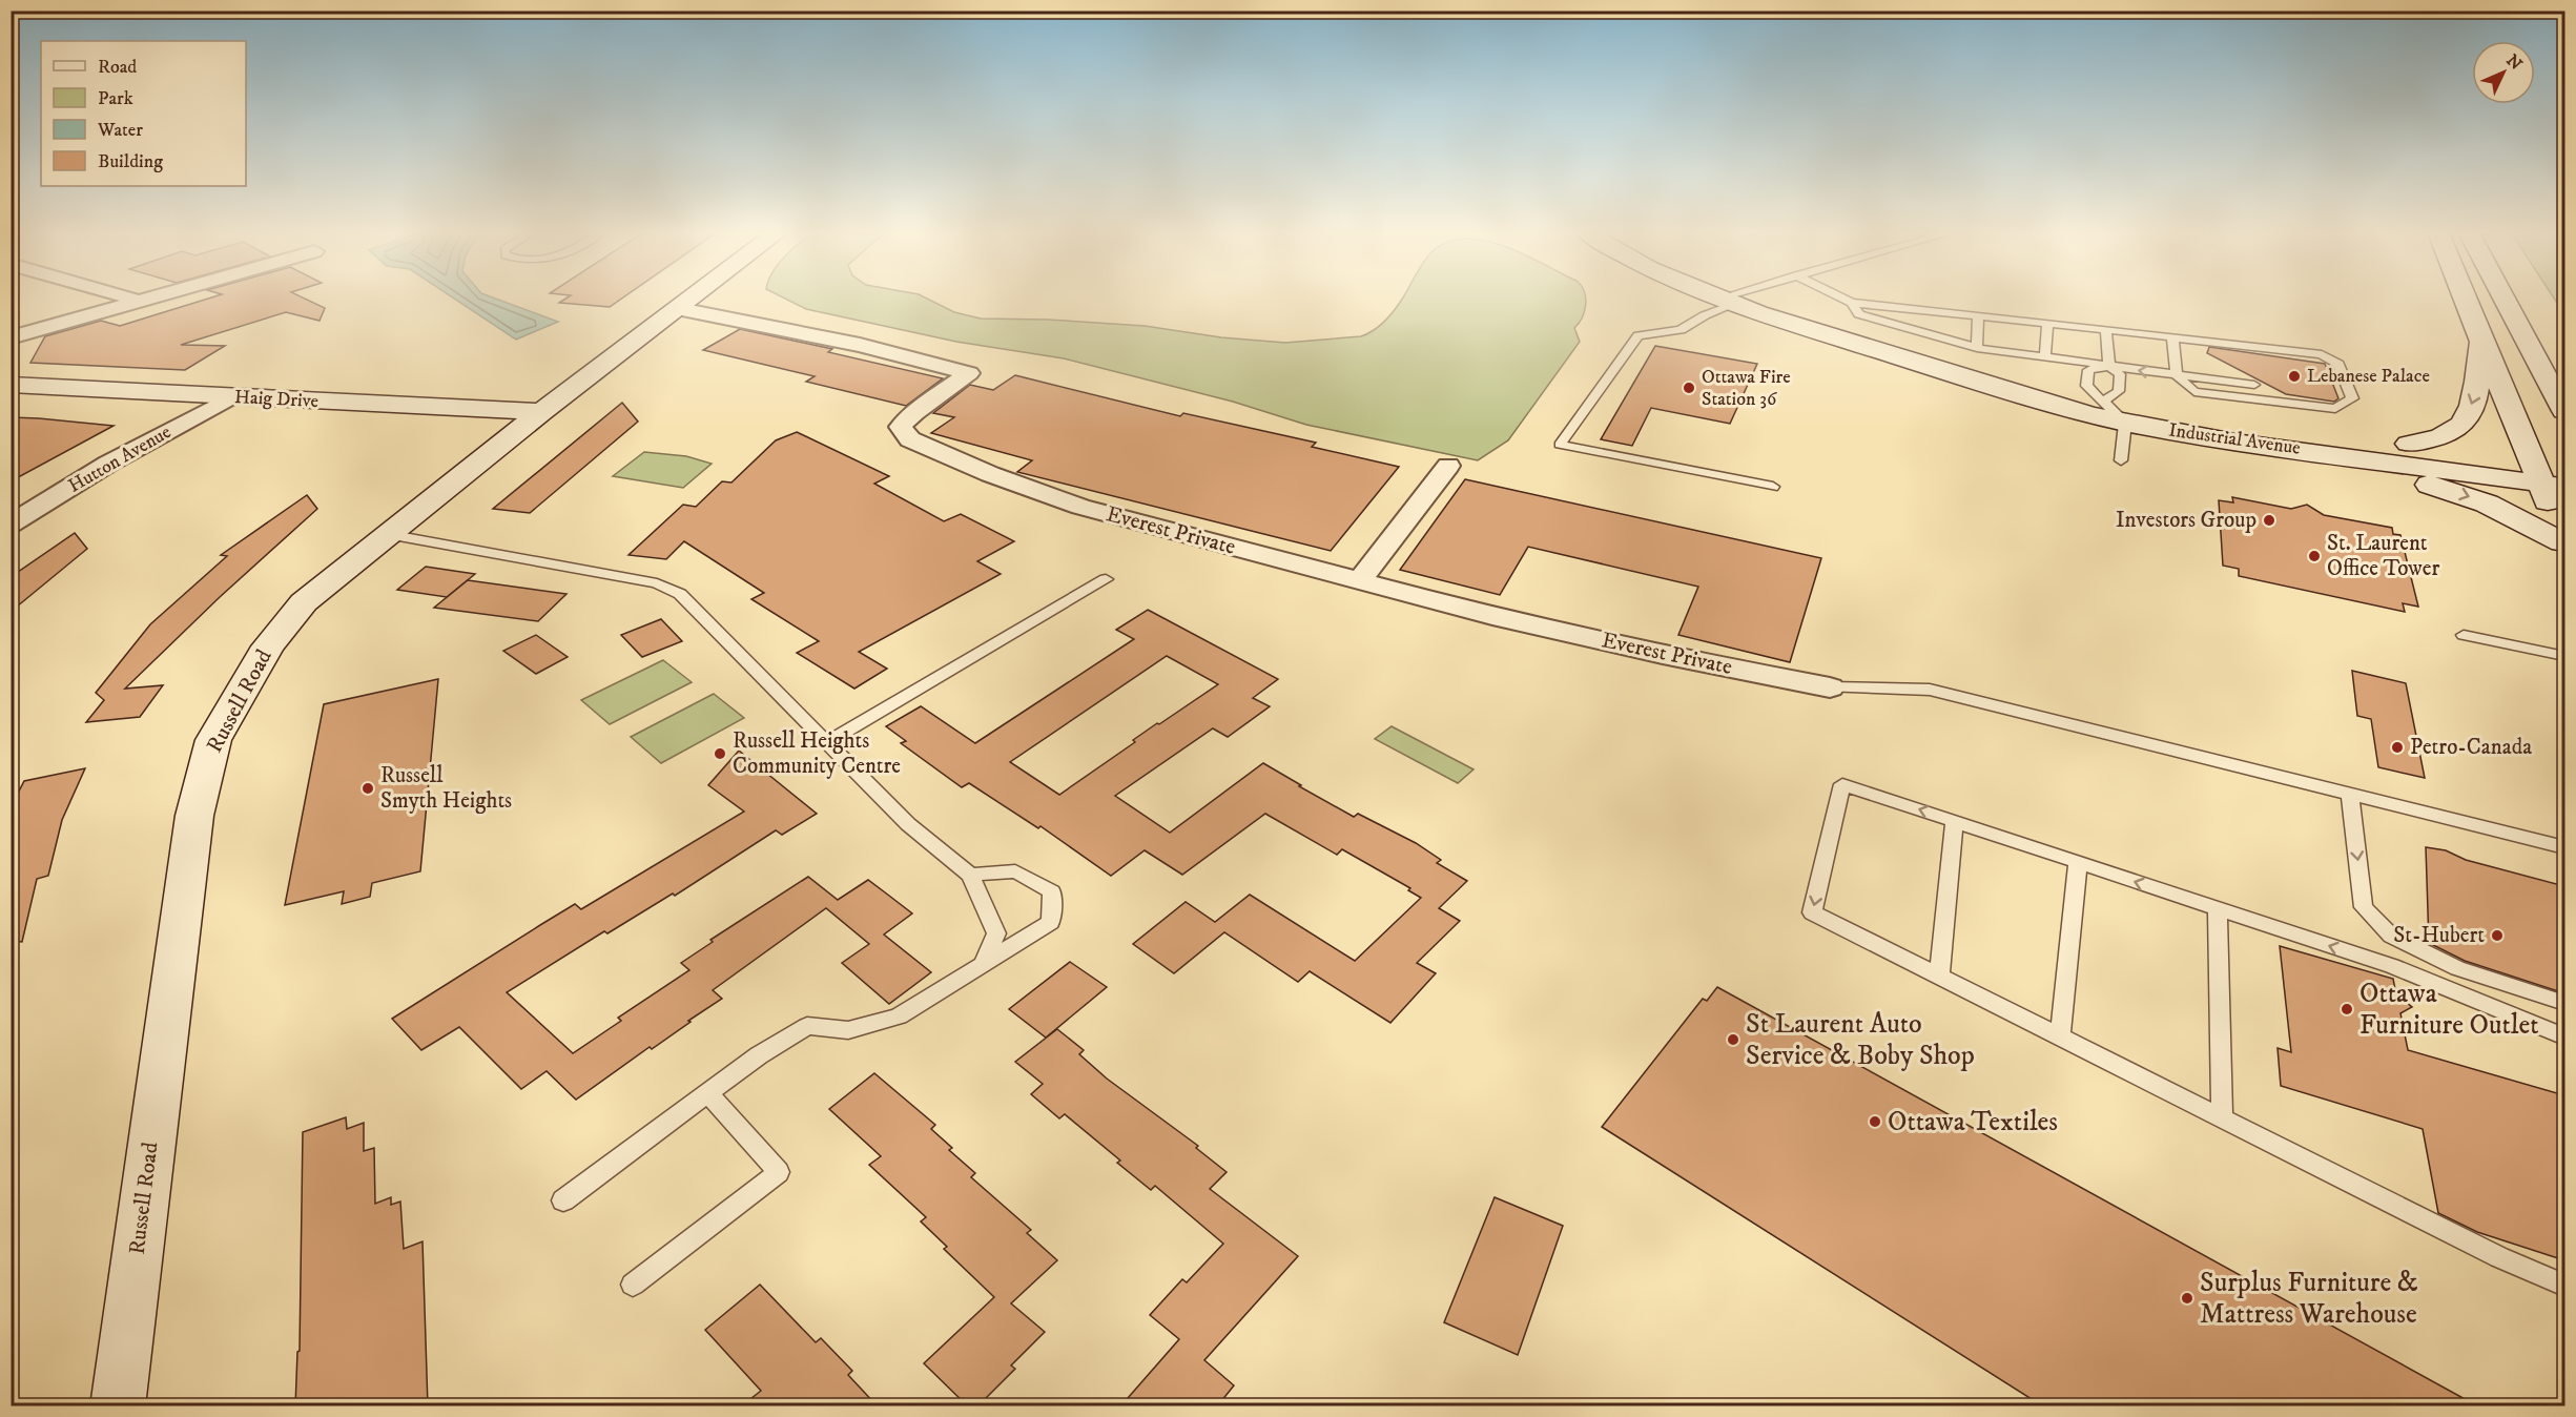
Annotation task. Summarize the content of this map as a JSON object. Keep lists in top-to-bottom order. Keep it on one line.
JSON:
{"streets":{"main road":["Haig Drive","Industrial Avenue","Russell Road"],"street":["Hutton Avenue","Everest Private"]},"crossings":[["Haig Drive","Hutton Avenue"],["Haig Drive","Russell Road"],["Everest Private","Russell Road"]],"places":["Lebanese Palace","Ottawa Fire Station 36","Investors Group","St. Laurent Office Tower","Petro-Canada","Russell Heights Community Centre","Russell Smyth Heights","St-Hubert","Ottawa Furniture Outlet","St Laurent Auto Service & Boby Shop","Ottawa Textiles","Surplus Furniture & Mattress Warehouse"],"legend":["Road","Park","Water","Building"],"north":"top right"}
